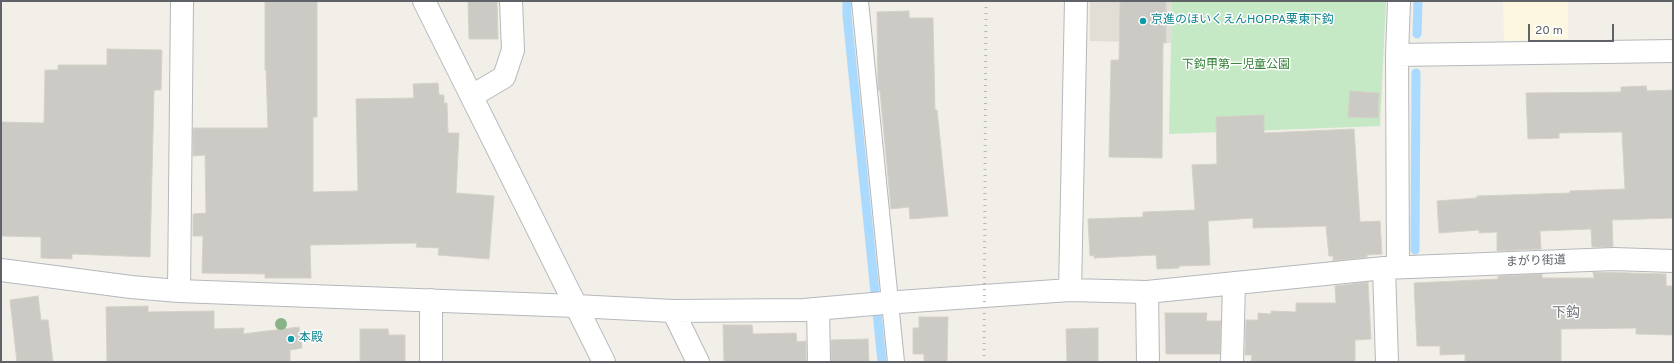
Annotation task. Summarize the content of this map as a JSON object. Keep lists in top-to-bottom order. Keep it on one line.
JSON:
{"streets":{"street":["まがり街道"]},"districts":["下鈎"],"parks":["下鈎甲第一児童公園"],"places":["京進のほいくえんHOPPA栗東下鈎","本殿"],"scale_bar":"20 m"}
